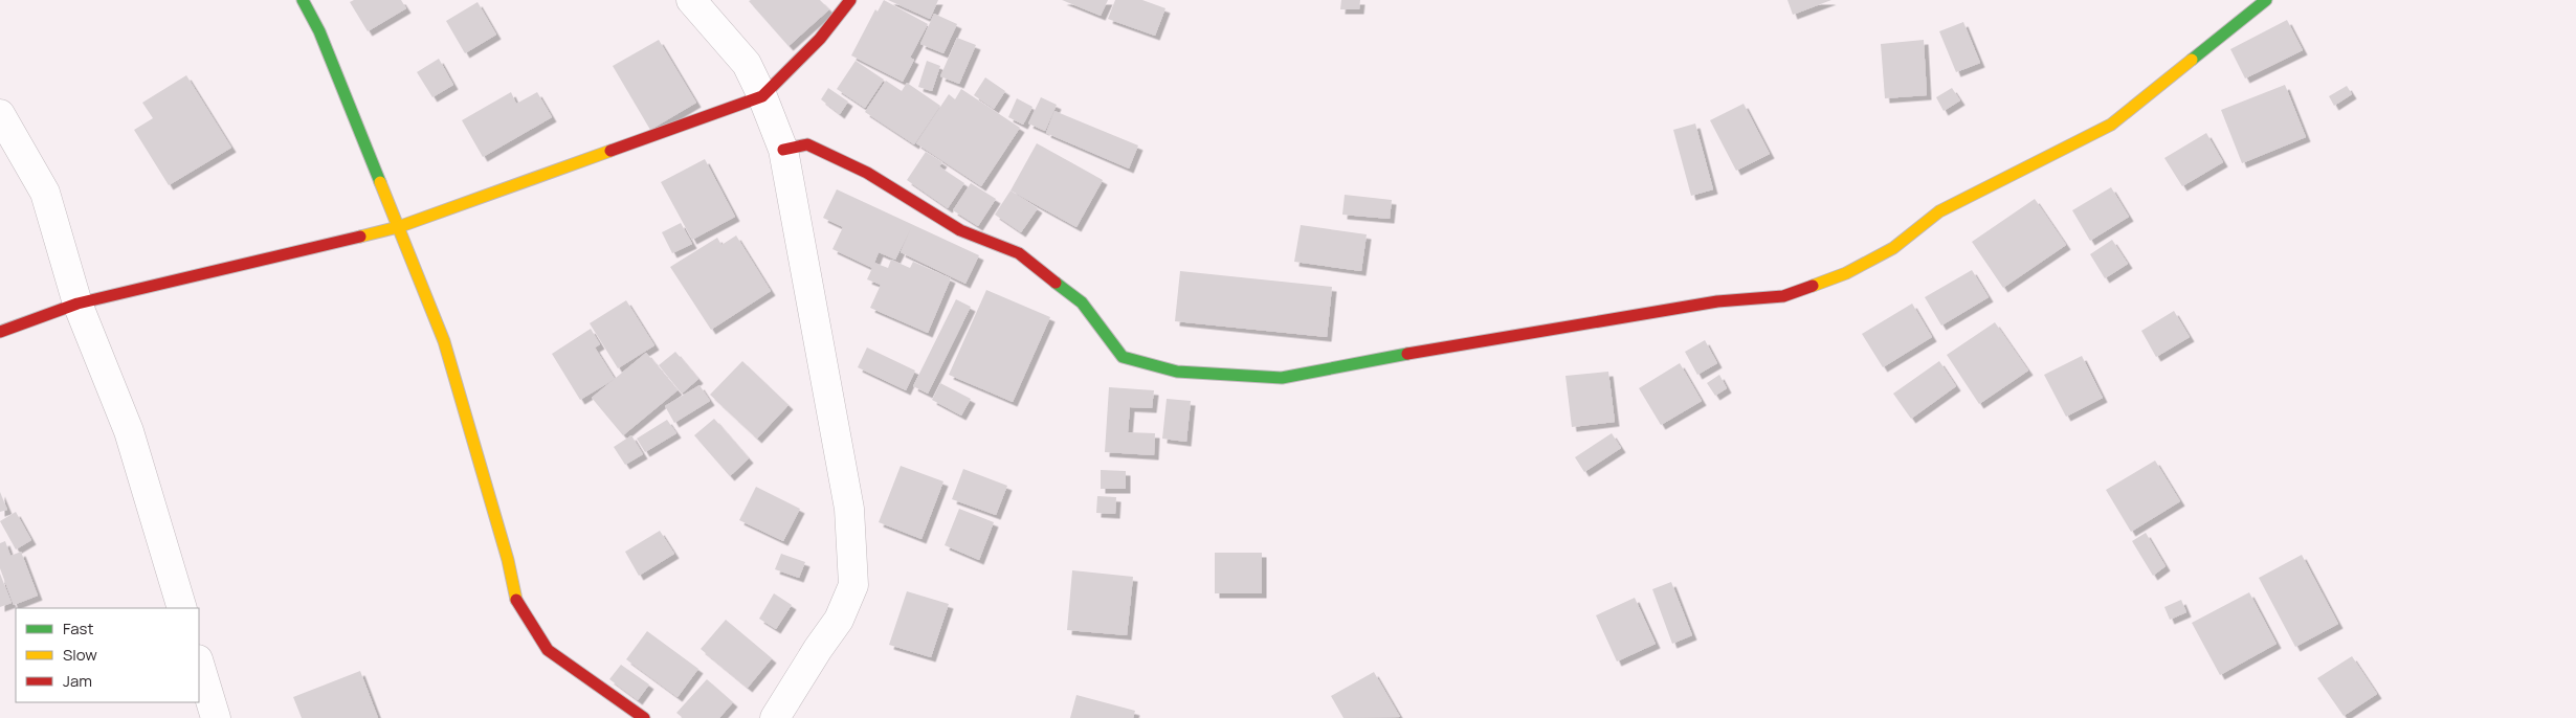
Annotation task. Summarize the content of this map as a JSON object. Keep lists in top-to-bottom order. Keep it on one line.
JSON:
{"legend":["Fast","Slow","Jam"]}
